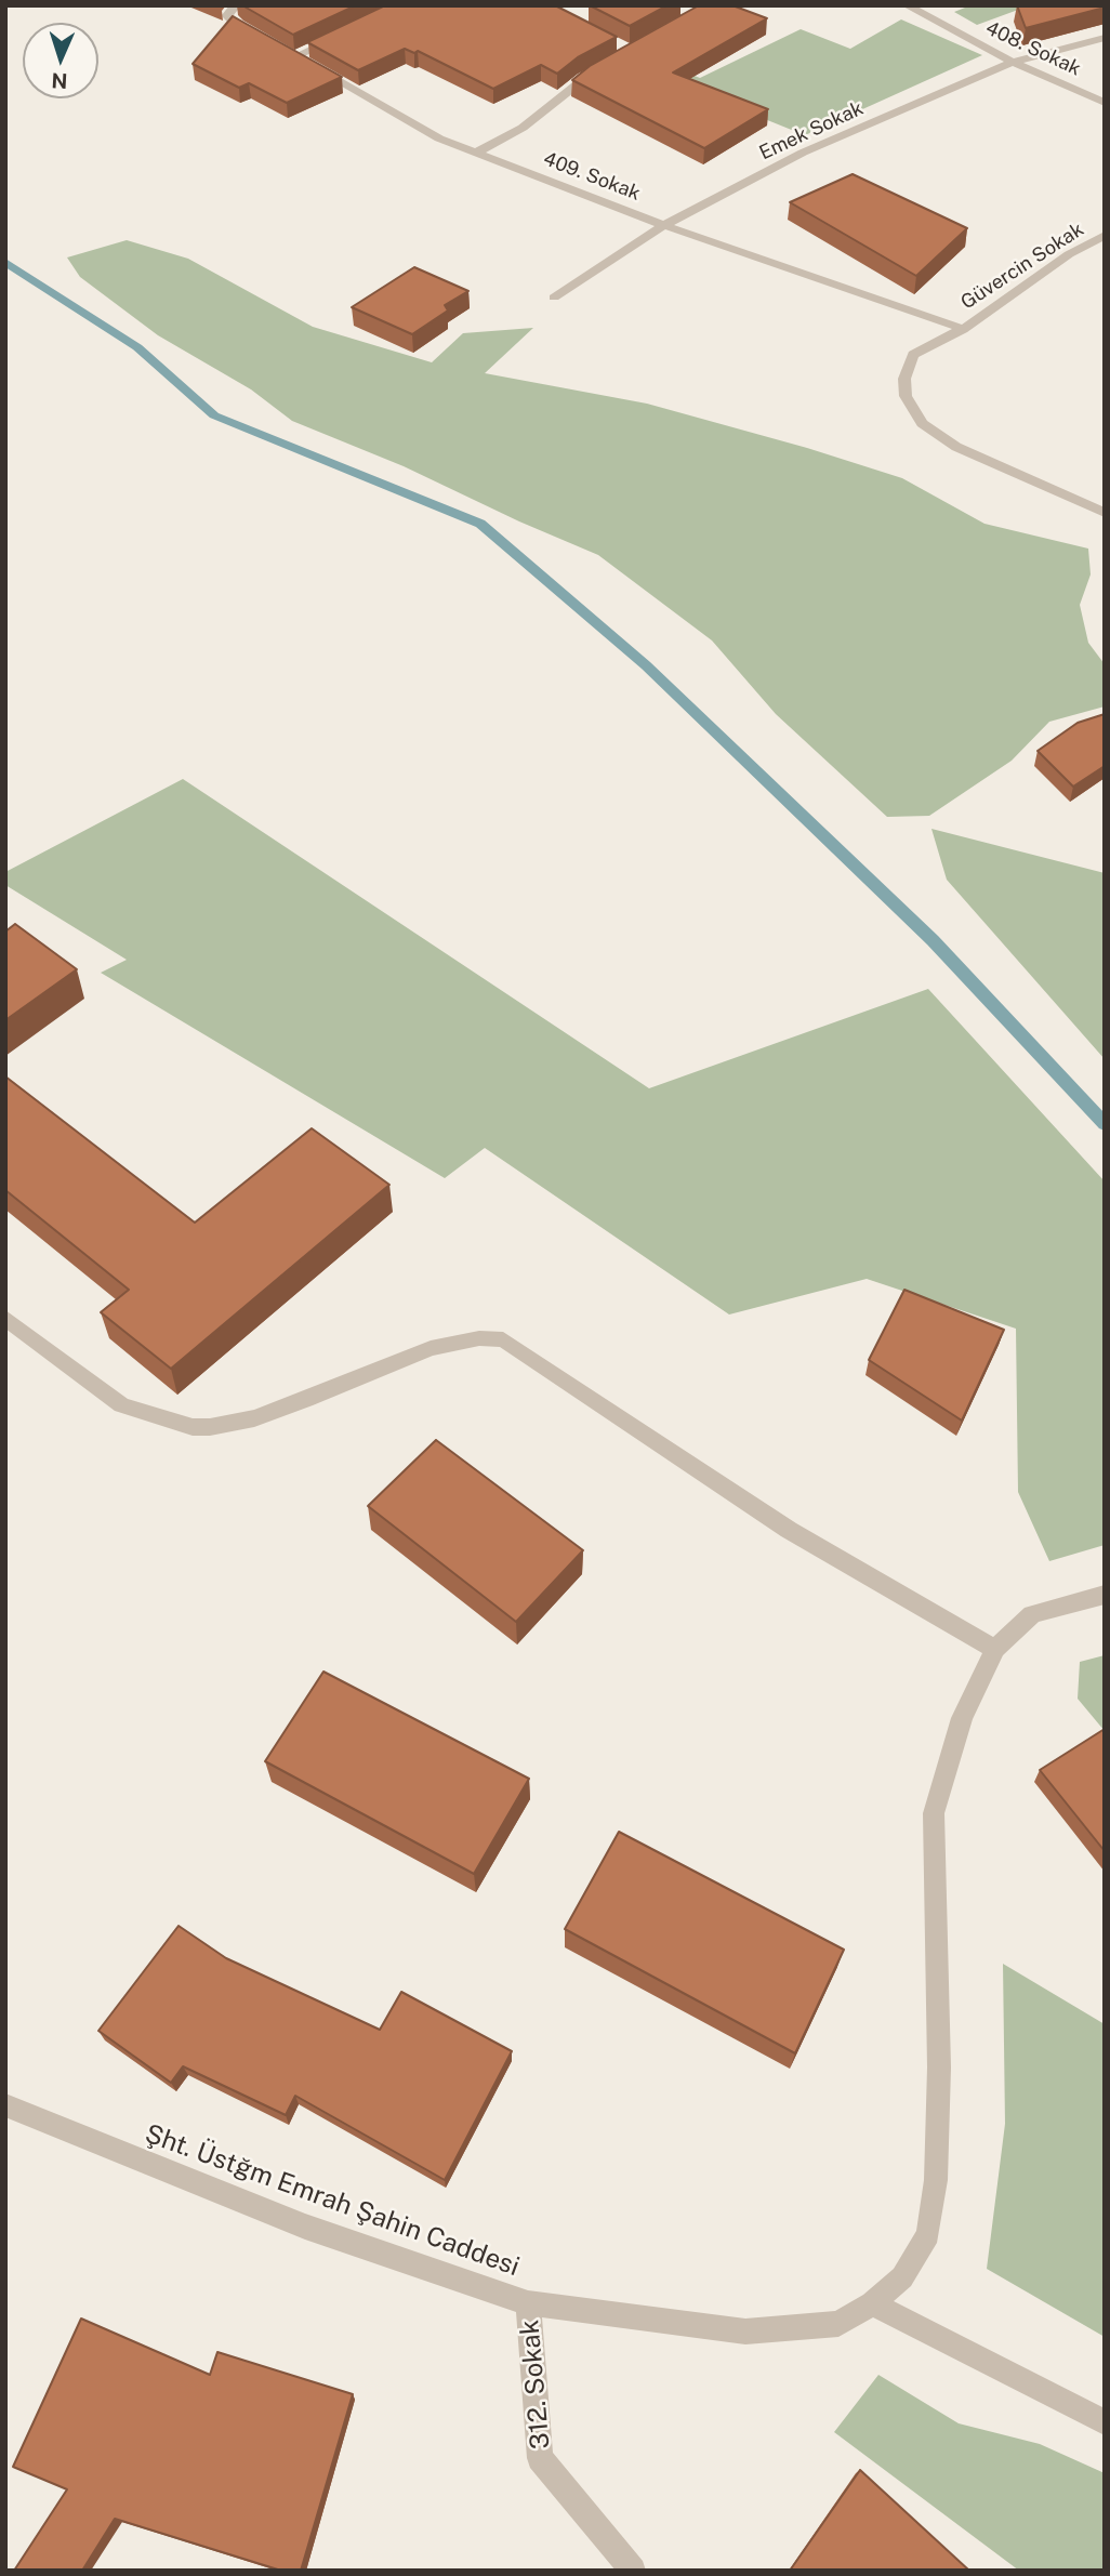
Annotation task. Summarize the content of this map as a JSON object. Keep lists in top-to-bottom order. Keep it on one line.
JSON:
{"streets":{"street":["408. Sokak","Emek Sokak","409. Sokak","Güvercin Sokak","Şht. Üstğm Emrah Şahin Caddesi","312. Sokak"]},"crossings":[["408. Sokak","Emek Sokak"],["Emek Sokak","409. Sokak"],["409. Sokak","Güvercin Sokak"],["Şht. Üstğm Emrah Şahin Caddesi","312. Sokak"]],"north":"bottom"}
